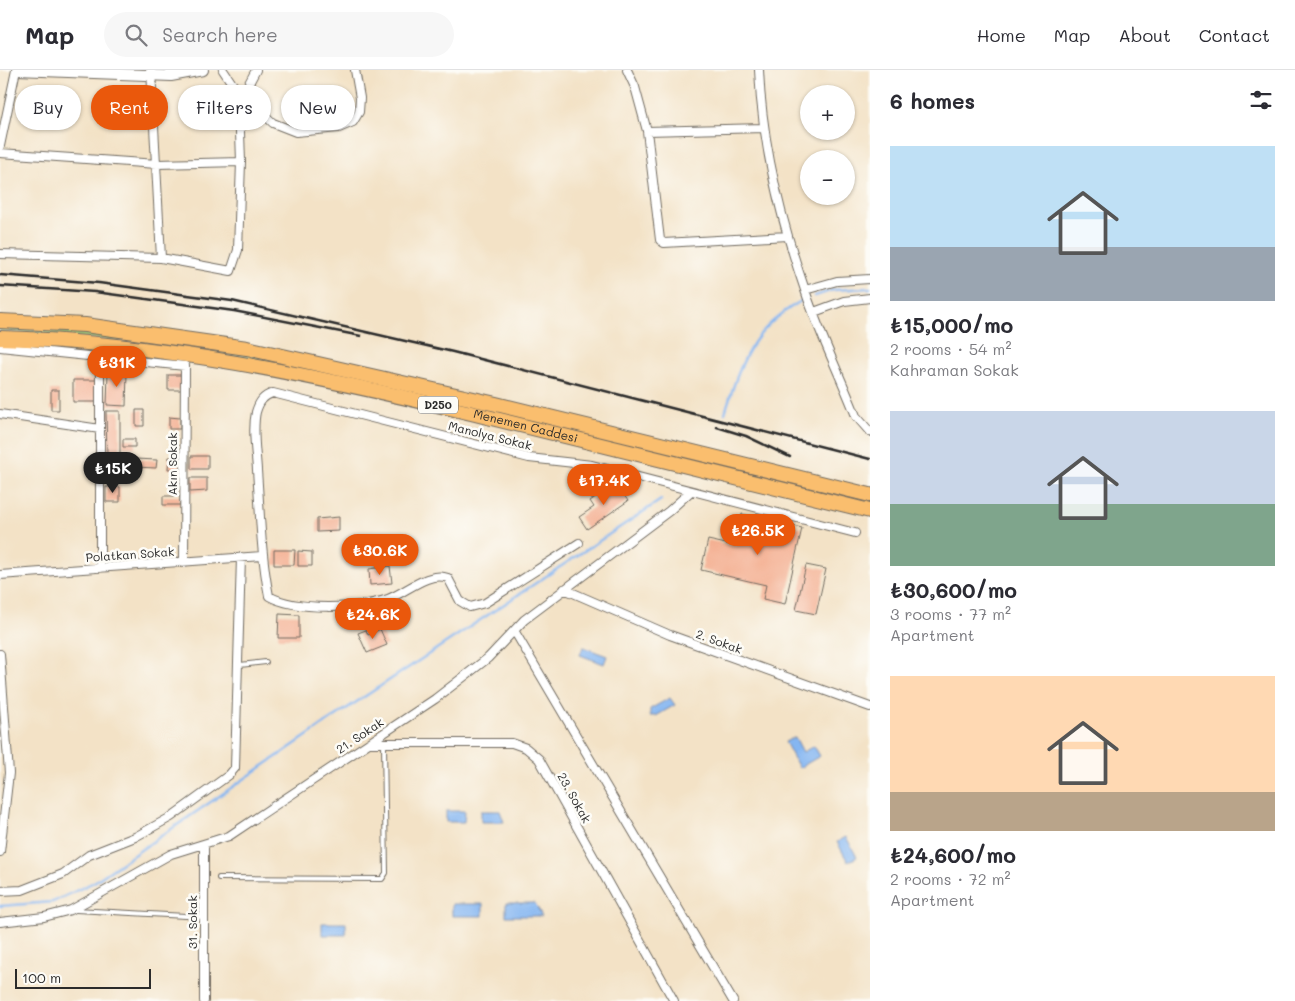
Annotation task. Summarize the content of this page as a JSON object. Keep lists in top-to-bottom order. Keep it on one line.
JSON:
{"streets":{"highway":["D250","Menemen Caddesi"],"street":["Manolya Sokak","Akın Sokak","Polatkan Sokak","2. Sokak","21. Sokak","23. Sokak","31. Sokak"]},"crossings":[["Manolya Sokak","Polatkan Sokak"],["Manolya Sokak","21. Sokak"],["Akın Sokak","Polatkan Sokak"],["2. Sokak","21. Sokak"],["21. Sokak","23. Sokak"],["21. Sokak","31. Sokak"]],"scale_bar":"100 m","page":{"header":"Map","search":"Search here","nav":["Home","Map","About","Contact"],"heading":"6 homes","map_buttons":["+","−"],"chip":["Buy","Rent","Filters","New"],"list":[{"name":"₺15,000/mo","note":"2 rooms · 54 m² · Kahraman Sokak"},{"name":"₺30,600/mo","note":"3 rooms · 77 m² · Apartment"},{"name":"₺24,600/mo","note":"2 rooms · 72 m² · Apartment"}],"price":["₺31K","₺15K","₺17.4K","₺26.5K","₺30.6K","₺24.6K"],"scale":"100 m"}}
